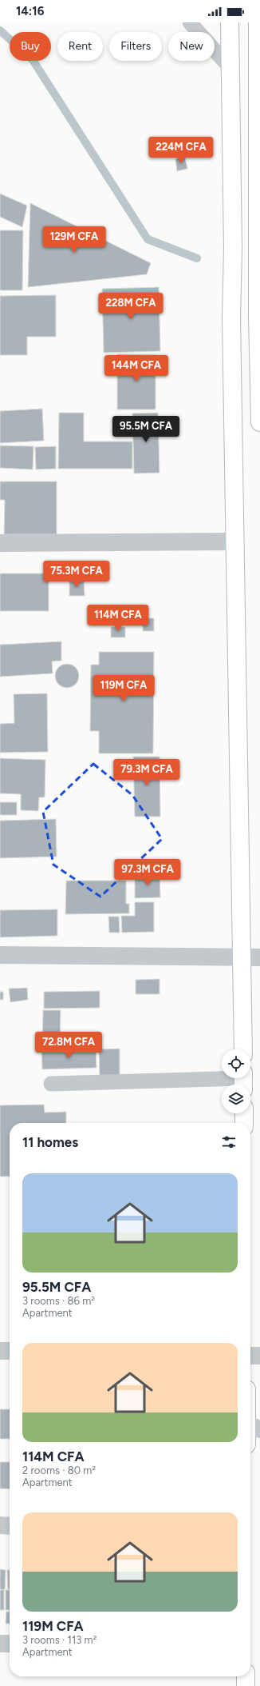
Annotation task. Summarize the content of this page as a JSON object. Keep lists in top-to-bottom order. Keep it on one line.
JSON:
{"page":{"status":"14:16","chip":["Buy","Rent","Filters","New"],"price":["224M CFA","129M CFA","228M CFA","144M CFA","95.5M CFA","75.3M CFA","114M CFA","119M CFA","79.3M CFA","97.3M CFA","72.8M CFA"],"heading":"11 homes","list":[{"name":"95.5M CFA","note":"3 rooms · 86 m² · Apartment"},{"name":"114M CFA","note":"2 rooms · 80 m² · Apartment"},{"name":"119M CFA","note":"3 rooms · 113 m² · Apartment"}]}}
